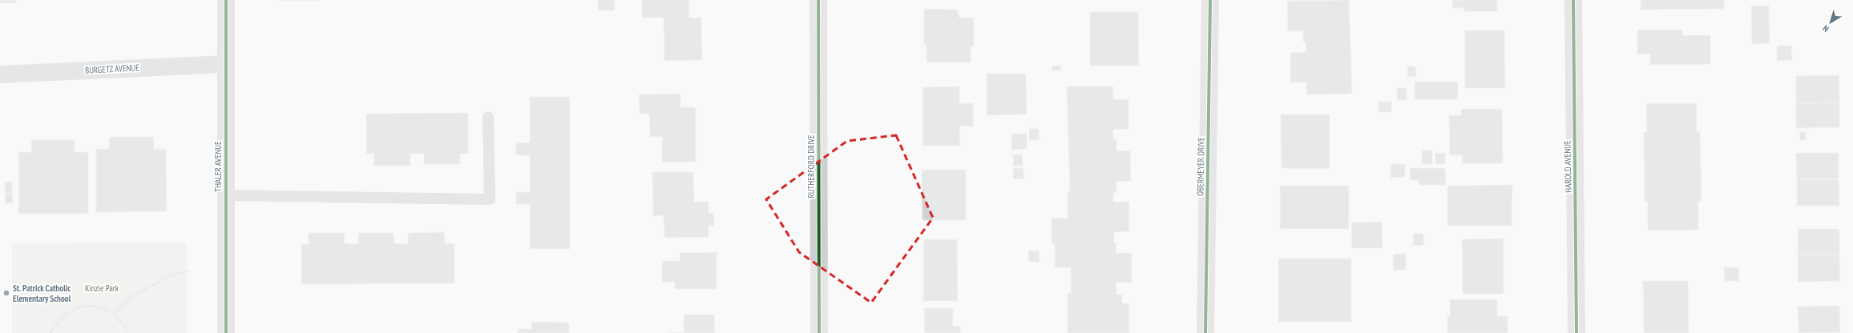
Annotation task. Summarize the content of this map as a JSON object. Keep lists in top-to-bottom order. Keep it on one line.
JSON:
{"streets":{"street":["BURGETZ AVENUE","THALER AVENUE","RUTHERFORD DRIVE","OBERMEYER DRIVE","HAROLD AVENUE"]},"crossings":[["BURGETZ AVENUE","THALER AVENUE"]],"parks":["Kinzie Park"],"places":["St. Patrick Catholic Elementary School"],"north":"bottom left"}
